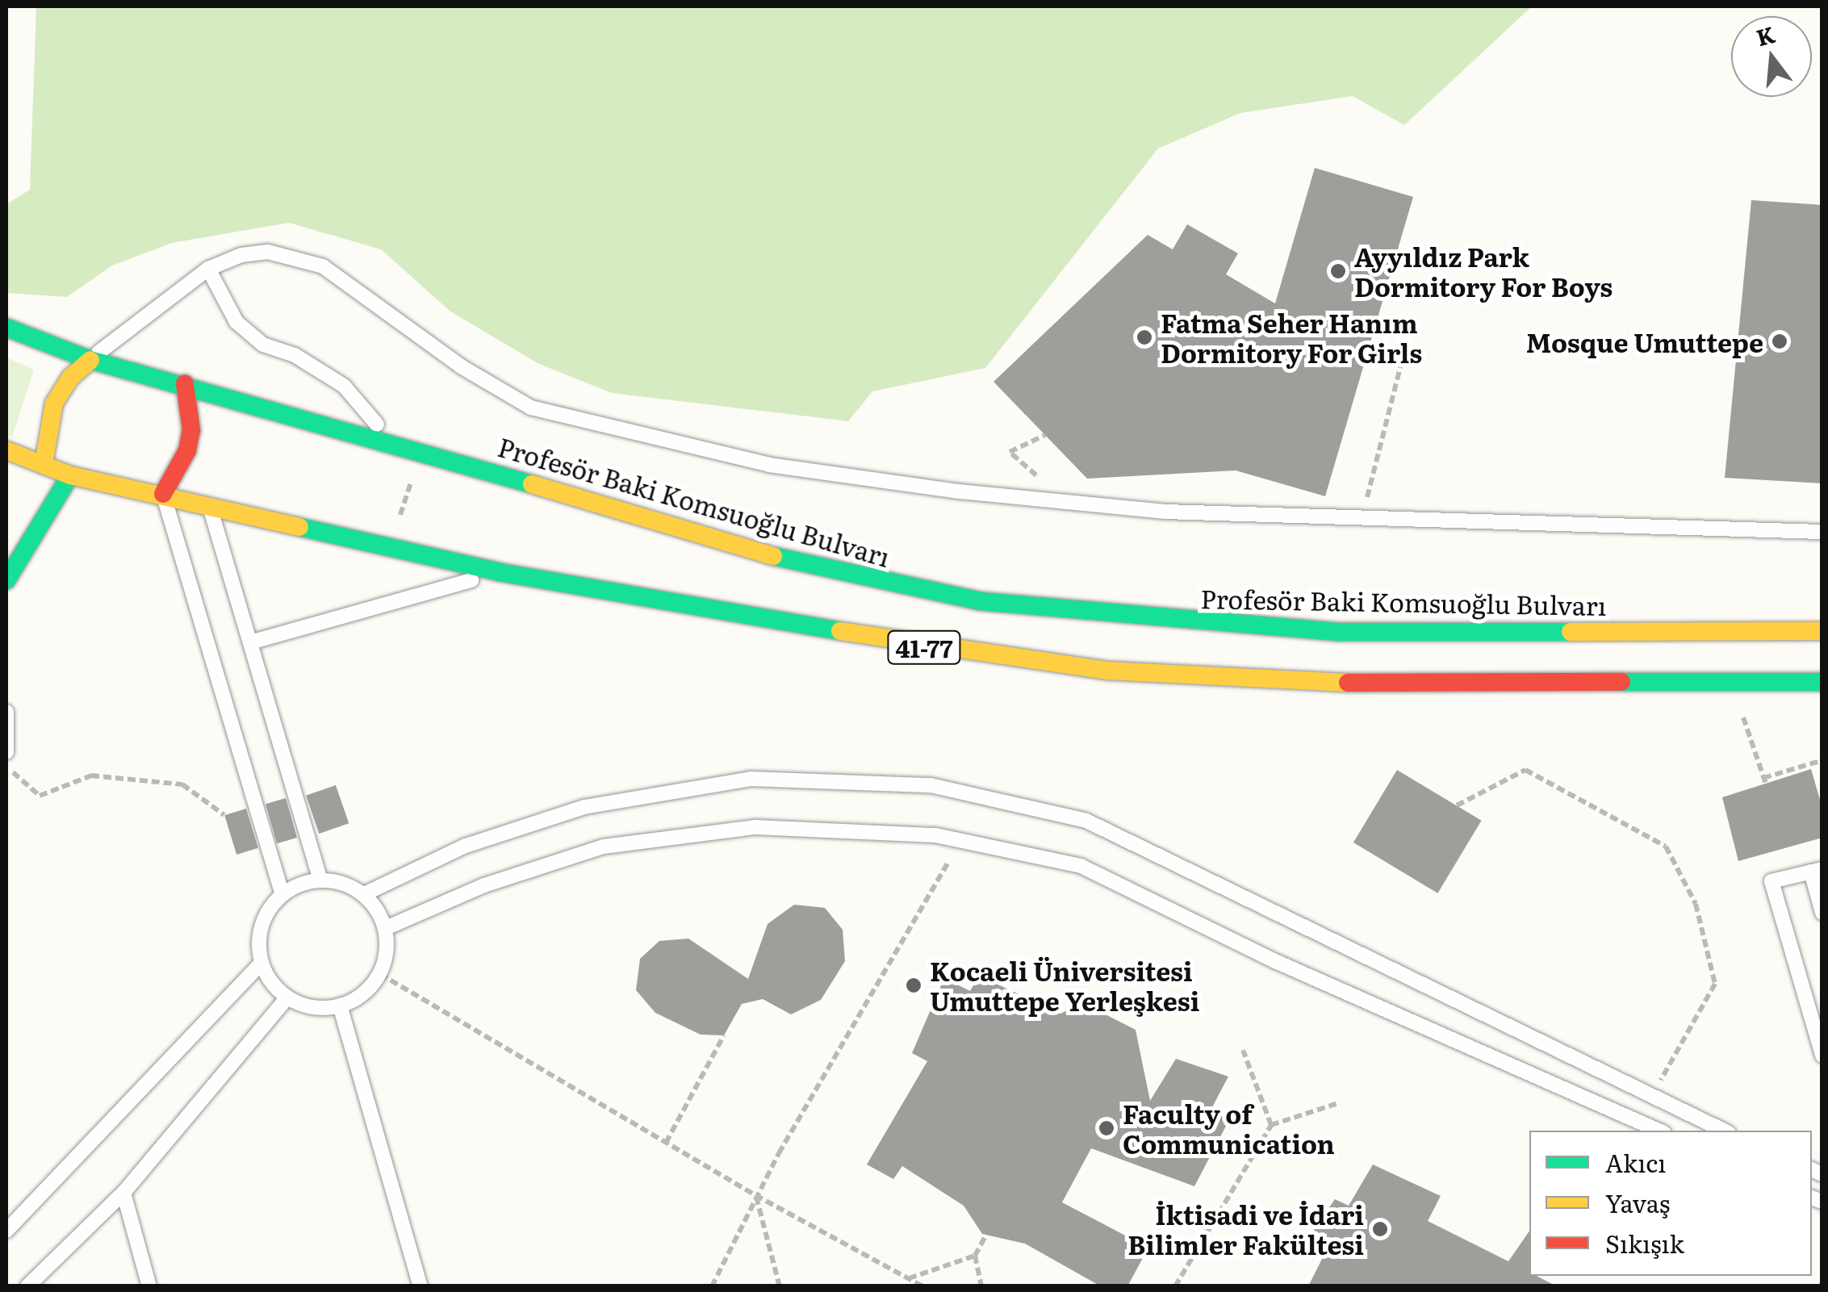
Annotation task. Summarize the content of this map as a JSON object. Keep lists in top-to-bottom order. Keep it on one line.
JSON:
{"streets":{"main road":["Profesör Baki Komsuoğlu Bulvarı","41-77"]},"crossings":[["Profesör Baki Komsuoğlu Bulvarı","41-77"]],"places":["Ayyıldız Park Dormitory For Boys","Fatma Seher Hanım Dormitory For Girls","Mosque Umuttepe","Kocaeli Üniversitesi Umuttepe Yerleşkesi","Faculty of Communication","İktisadi ve İdari Bilimler Fakültesi"],"legend":["Akıcı","Yavaş","Sıkışık"],"north":"top"}
